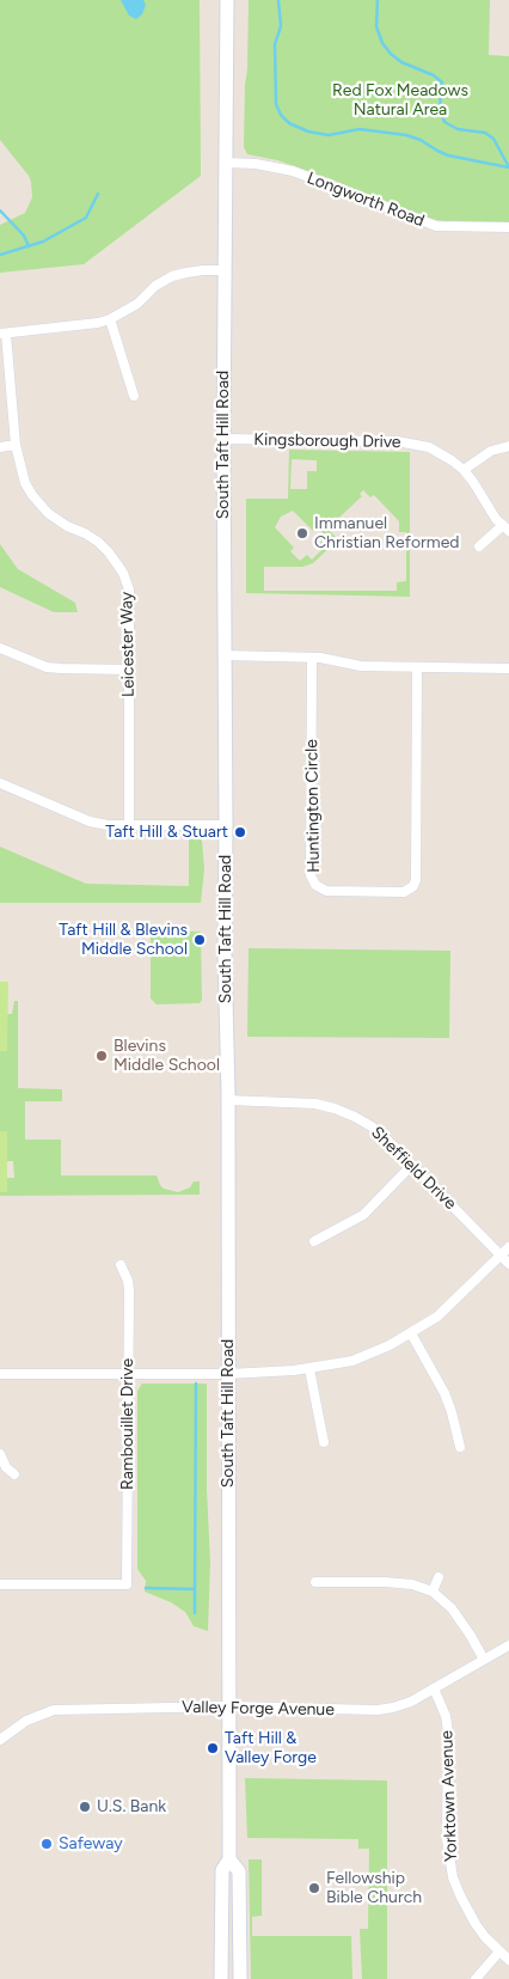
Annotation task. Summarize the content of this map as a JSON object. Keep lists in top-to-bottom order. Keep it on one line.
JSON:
{"streets":{"main road":["South Taft Hill Road"],"street":["Longworth Road","Kingsborough Drive","Leicester Way","Huntington Circle","Sheffield Drive","Rambouillet Drive","Valley Forge Avenue","Yorktown Avenue"]},"crossings":[["Longworth Road","South Taft Hill Road"],["Kingsborough Drive","South Taft Hill Road"],["South Taft Hill Road","Sheffield Drive"],["South Taft Hill Road","Valley Forge Avenue"],["Valley Forge Avenue","Yorktown Avenue"]],"parks":["Red Fox Meadows Natural Area"],"places":["Immanuel Christian Reformed","Taft Hill & Stuart","Taft Hill & Blevins Middle School","Blevins Middle School","Taft Hill & Valley Forge","U.S. Bank","Safeway","Fellowship Bible Church"]}
